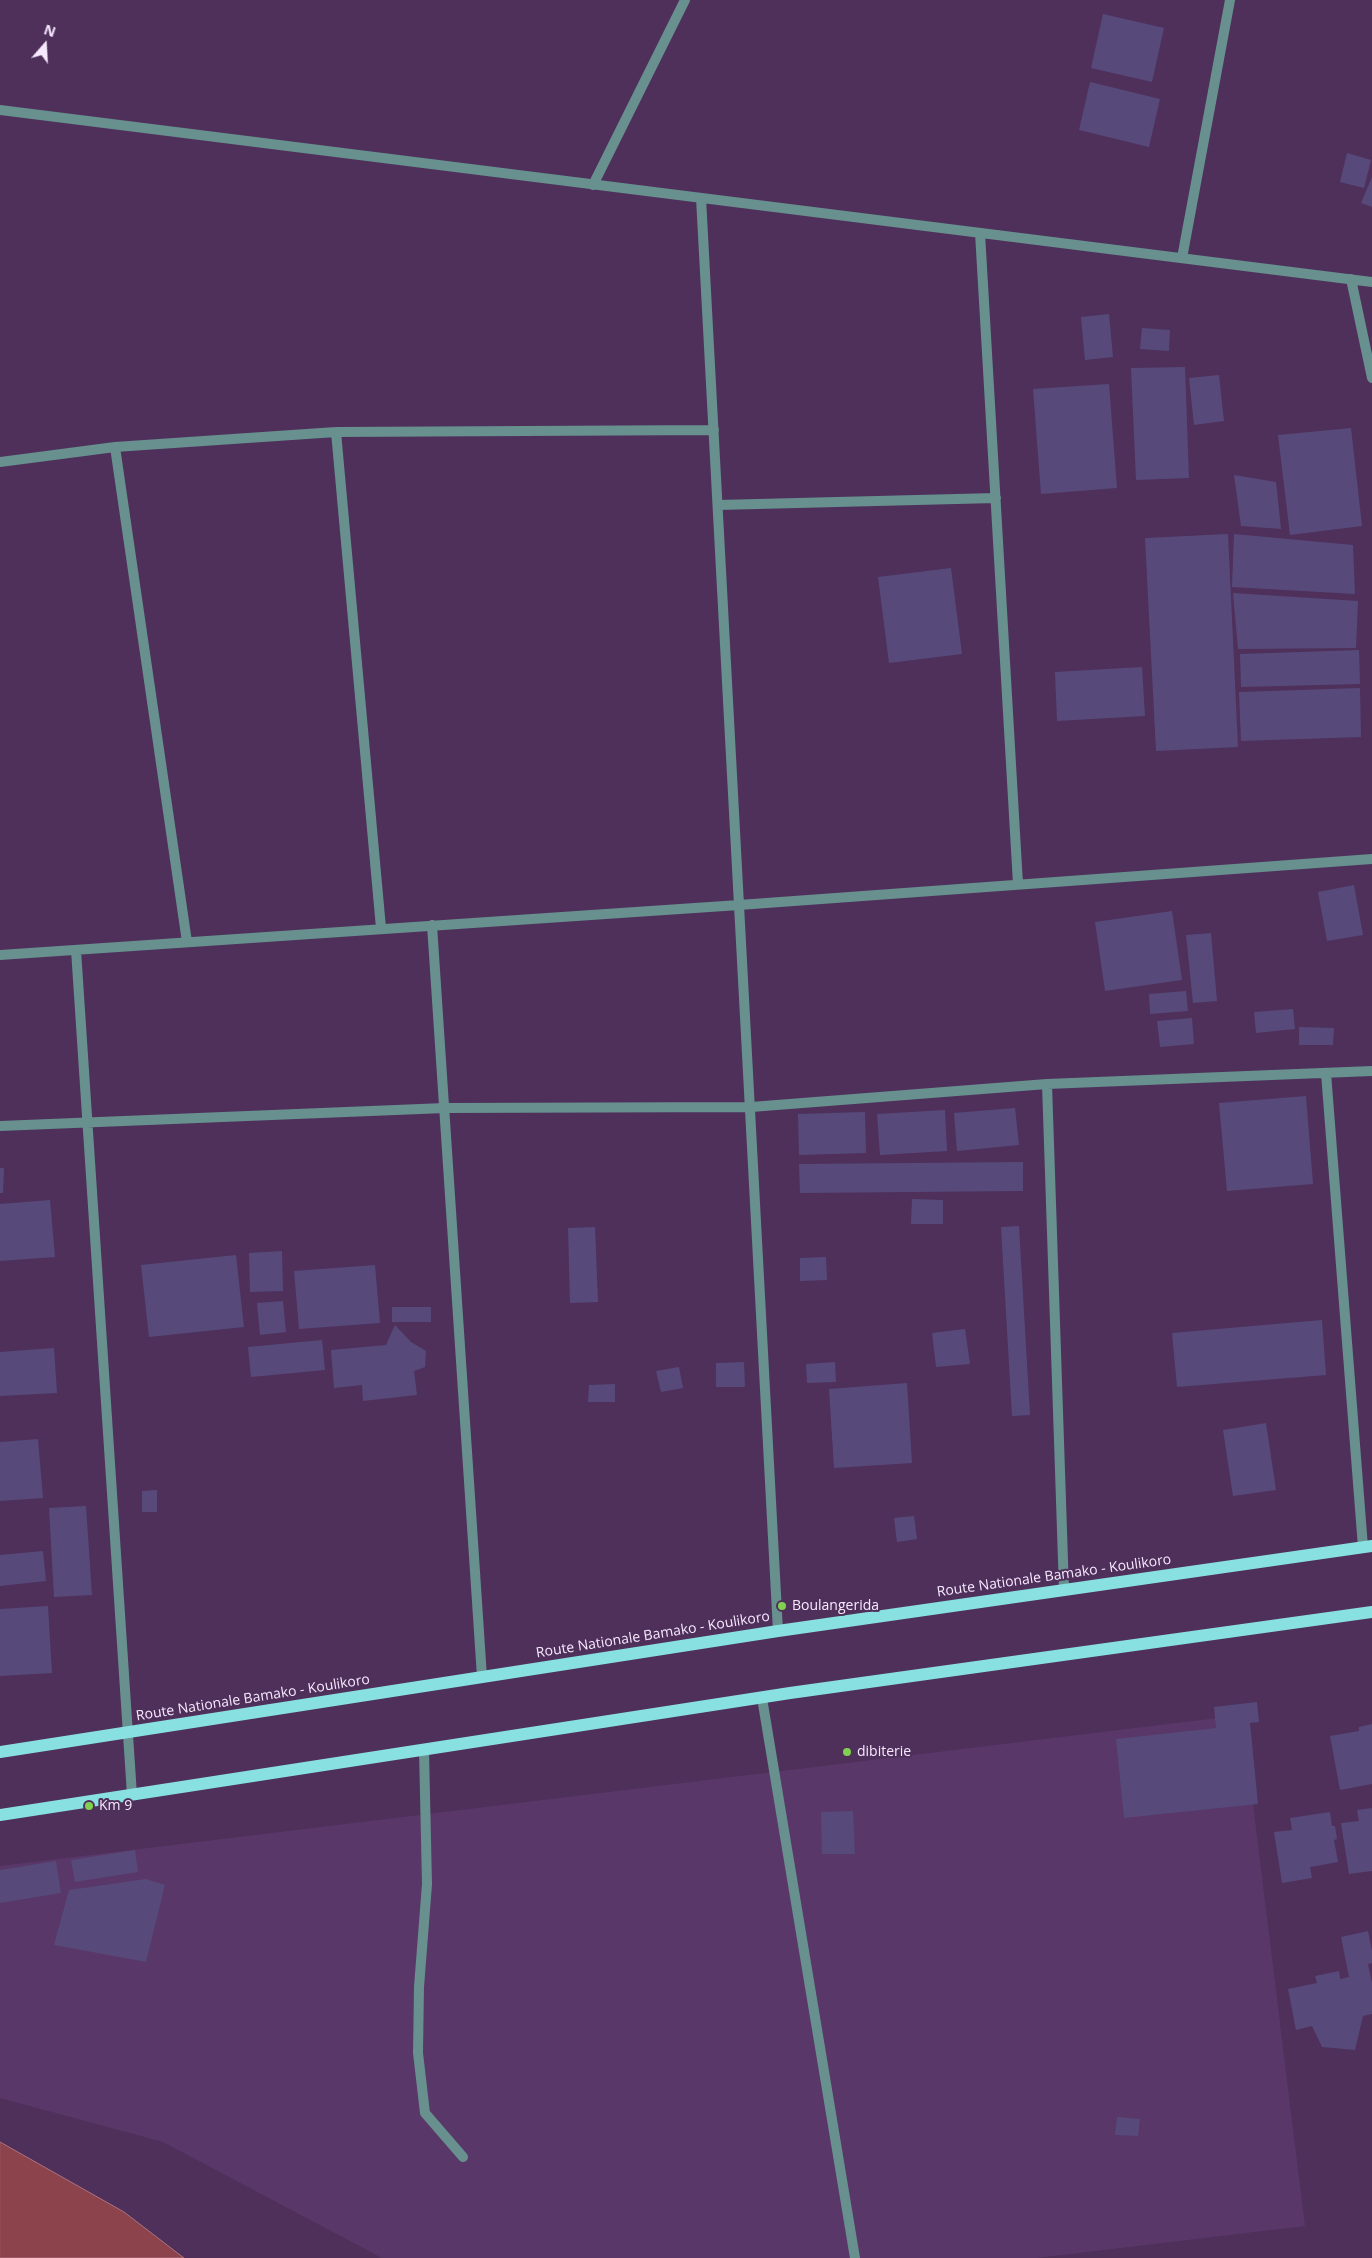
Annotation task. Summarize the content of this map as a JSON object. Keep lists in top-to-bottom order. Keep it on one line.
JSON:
{"streets":{"main road":["Route Nationale Bamako - Koulikoro"]},"places":["Boulangerida","dibiterie","Km 9"],"north":"top"}
